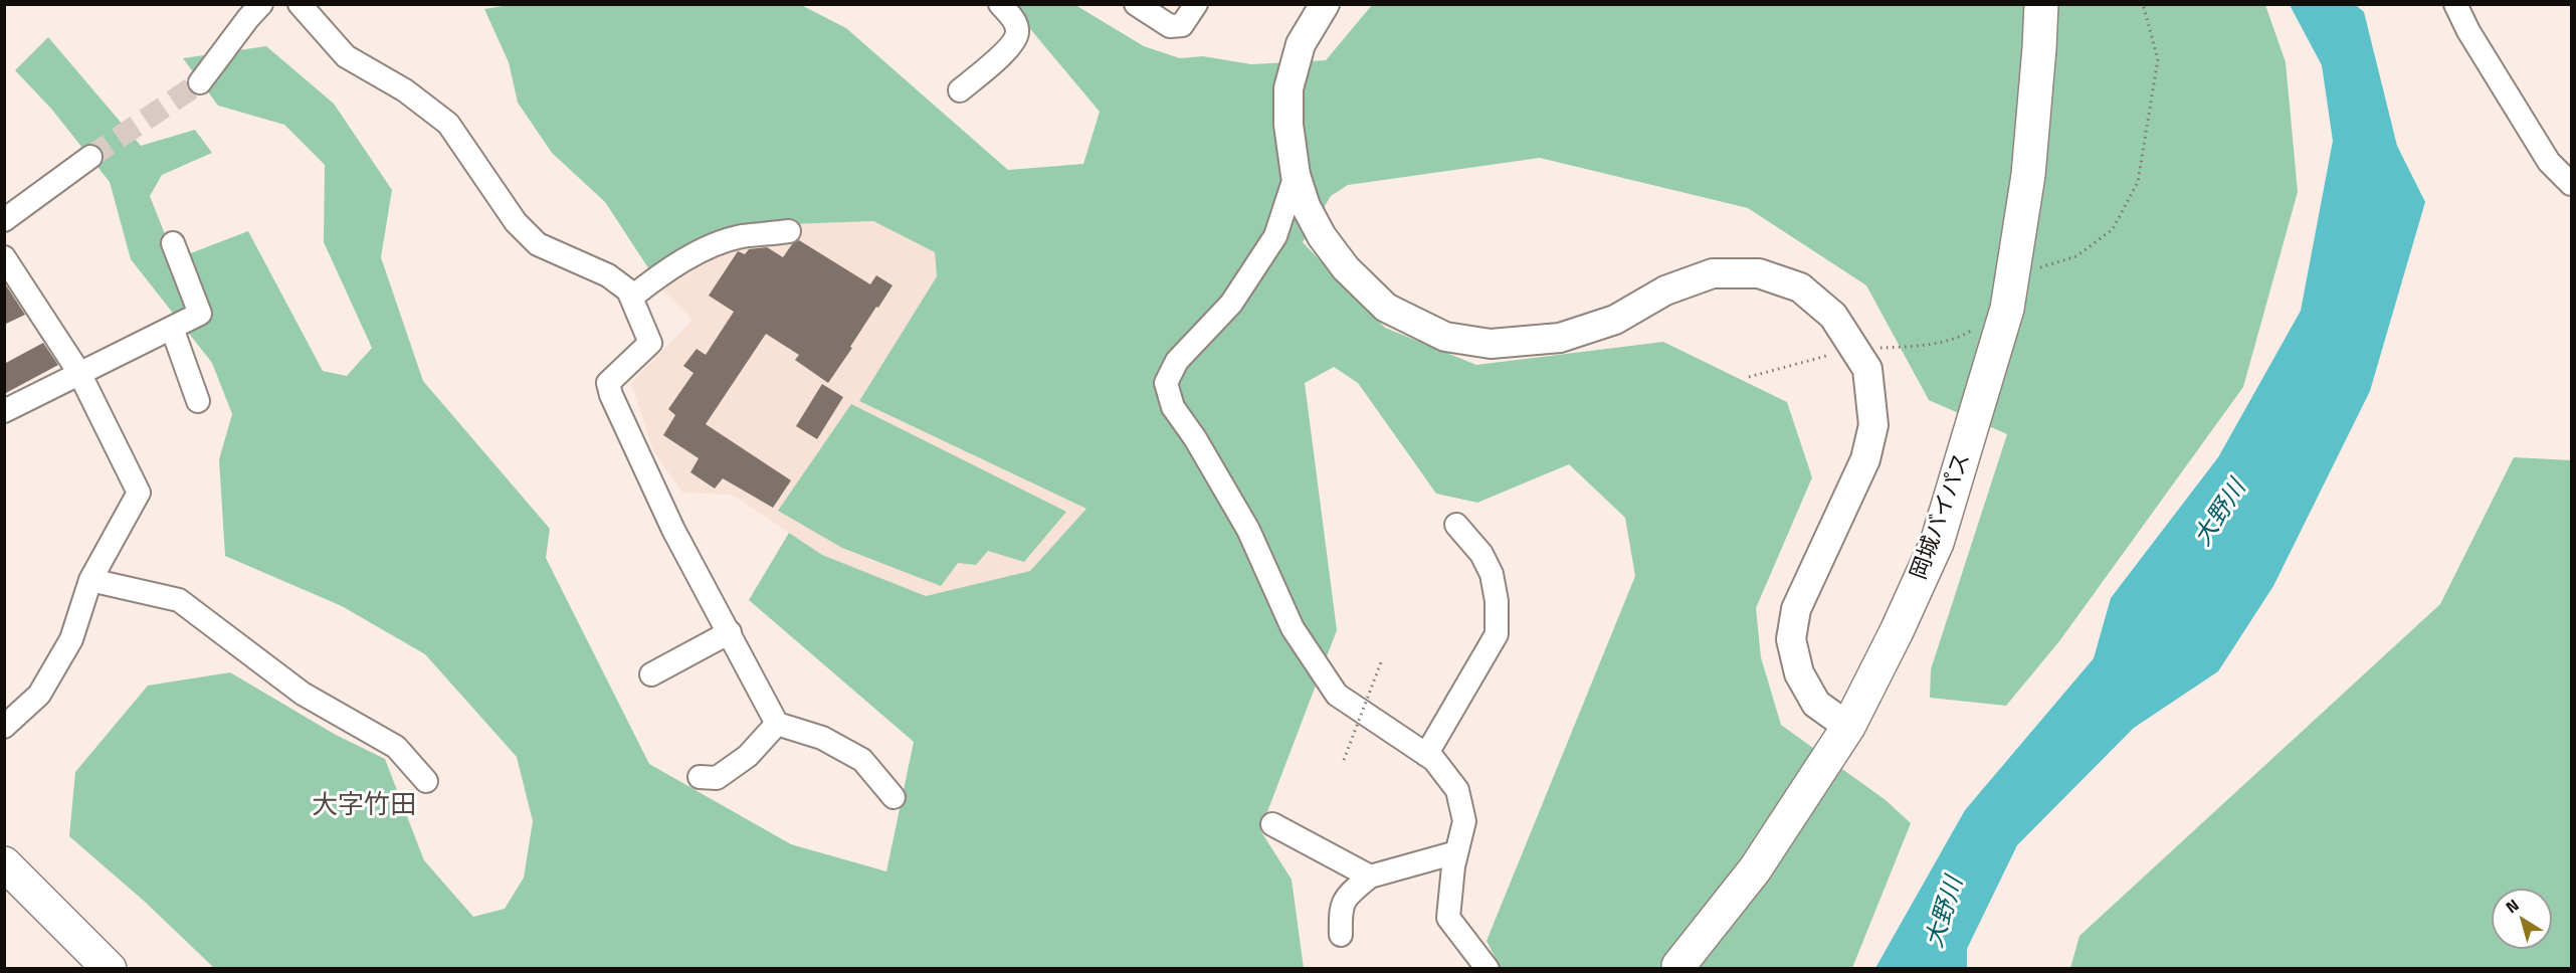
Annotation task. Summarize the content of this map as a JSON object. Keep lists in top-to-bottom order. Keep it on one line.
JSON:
{"streets":{"main road":["岡城バイパス"]},"districts":["大字竹田"],"water":["大野川"],"north":"top left"}
